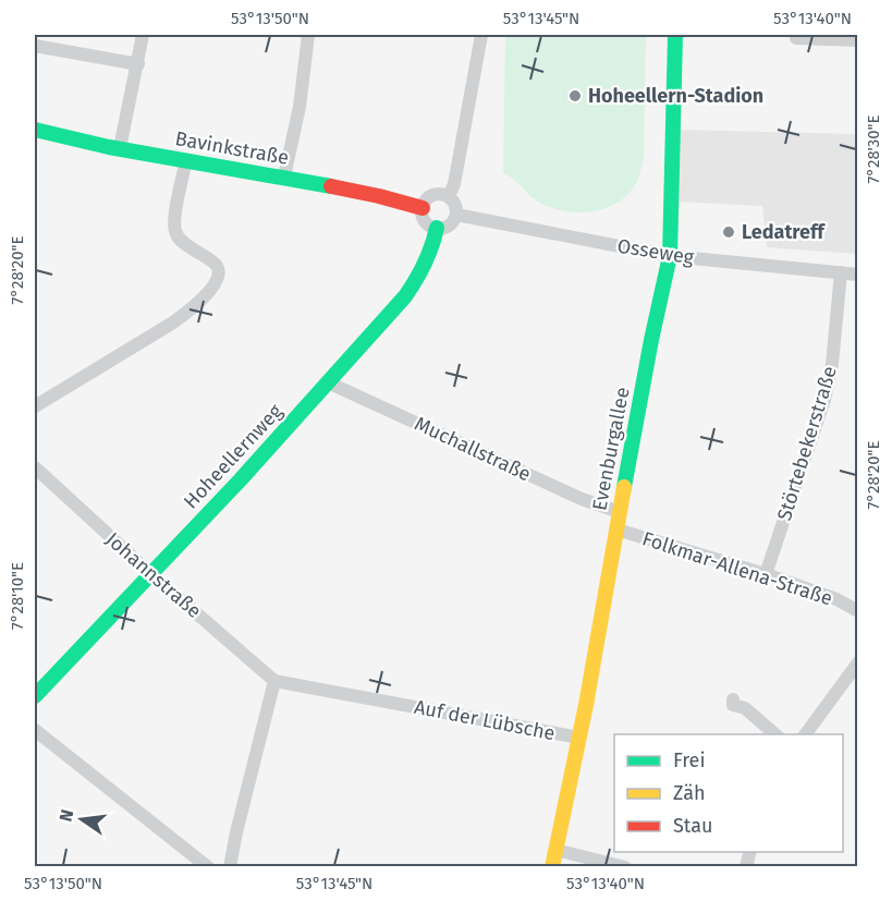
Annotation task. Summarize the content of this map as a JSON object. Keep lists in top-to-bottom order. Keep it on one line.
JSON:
{"streets":{"street":["Bavinkstraße","Osseweg","Störtebekerstraße","Muchallstraße","Evenburgallee","Hoheellernweg","Folkmar-Allena-Straße","Johannstraße","Auf der Lübsche"]},"crossings":[["Bavinkstraße","Osseweg"],["Bavinkstraße","Hoheellernweg"],["Osseweg","Störtebekerstraße"],["Osseweg","Evenburgallee"],["Osseweg","Hoheellernweg"],["Störtebekerstraße","Folkmar-Allena-Straße"],["Muchallstraße","Evenburgallee"],["Muchallstraße","Hoheellernweg"],["Evenburgallee","Folkmar-Allena-Straße"],["Evenburgallee","Auf der Lübsche"],["Hoheellernweg","Johannstraße"],["Johannstraße","Auf der Lübsche"]],"places":["Hoheellern-Stadion","Ledatreff"],"legend":["Frei","Zäh","Stau"],"north":"left","coordinates":["53°13'50\"N","53°13'45\"N","53°13'40\"N","7°28'30\"E","7°28'20\"E","7°28'10\"E"]}
